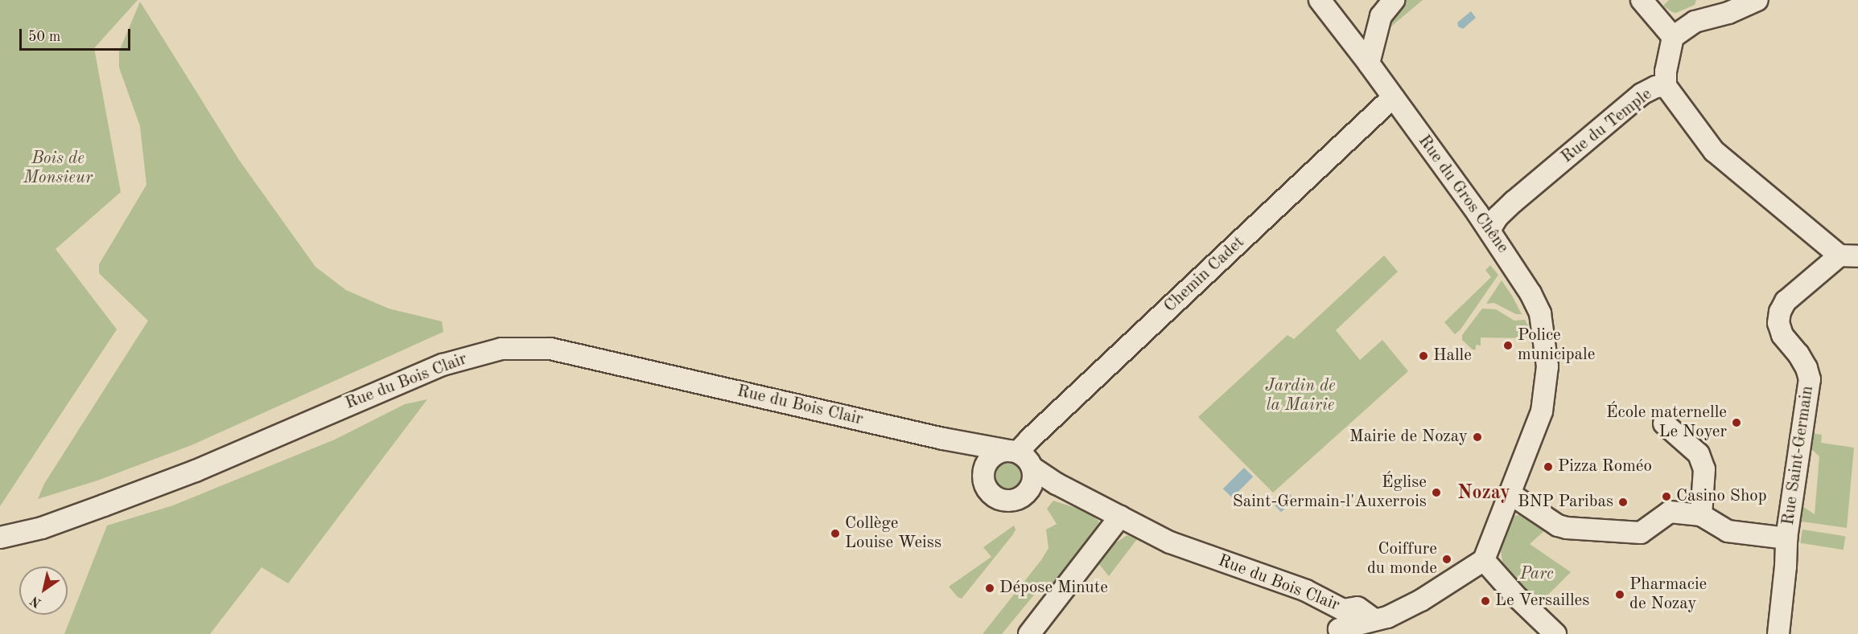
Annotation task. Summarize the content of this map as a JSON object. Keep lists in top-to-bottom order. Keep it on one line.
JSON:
{"streets":{"street":["Rue du Temple","Rue du Gros Chêne","Chemin Cadet","Rue du Bois Clair","Rue Saint-Germain"]},"crossings":[["Rue du Temple","Rue du Gros Chêne"],["Rue du Gros Chêne","Chemin Cadet"],["Chemin Cadet","Rue du Bois Clair"]],"districts":["Nozay"],"parks":["Bois de Monsieur","Jardin de la Mairie","Parc"],"places":["Police municipale","Halle","École maternelle Le Noyer","Mairie de Nozay","Pizza Roméo","Église Saint-Germain-l'Auxerrois","Casino Shop","BNP Paribas","Collège Louise Weiss","Coiffure du monde","Dépose Minute","Pharmacie de Nozay","Le Versailles"],"scale_bar":"50 m","north":"bottom left"}
